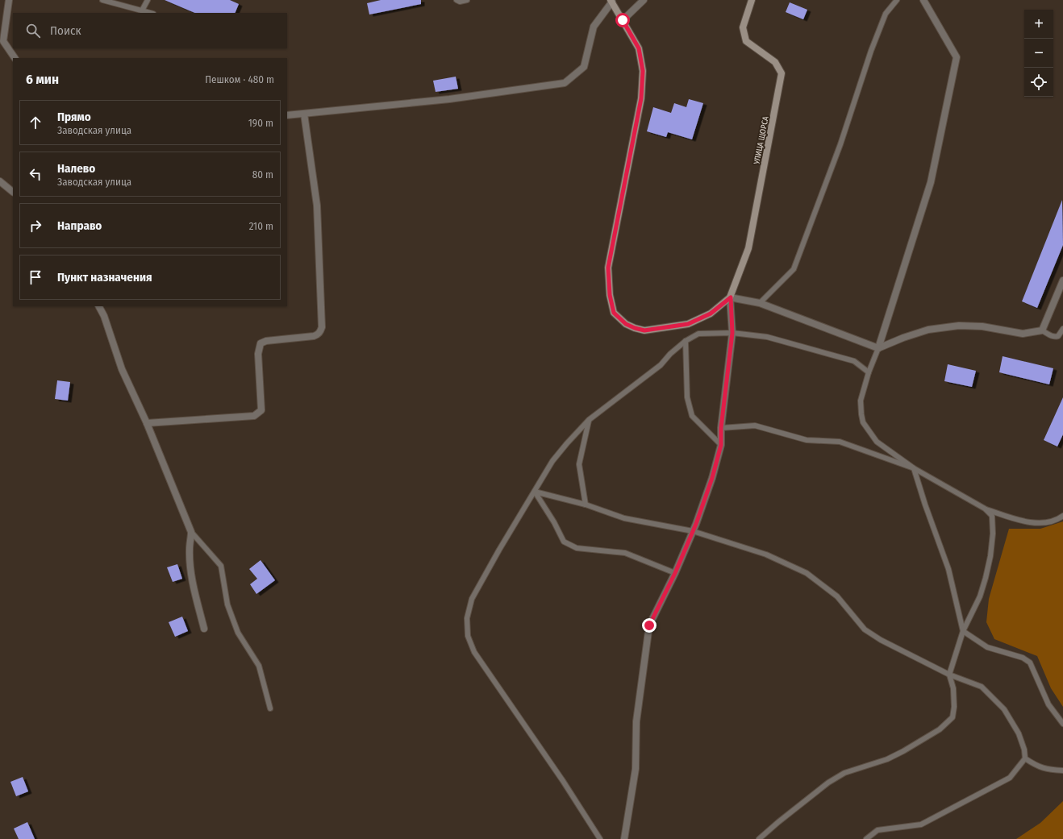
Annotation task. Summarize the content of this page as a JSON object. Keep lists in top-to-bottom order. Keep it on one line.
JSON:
{"streets":{"street":["УЛИЦА ЩОРСА"]},"page":{"map_buttons":["+","−"],"search":"Поиск","heading":["6 мин","Пешком · 480 m"],"list":[["Прямо","Заводская улица","190 m"],["Налево","Заводская улица","80 m"],["Направо","210 m"],"Пункт назначения"]}}
